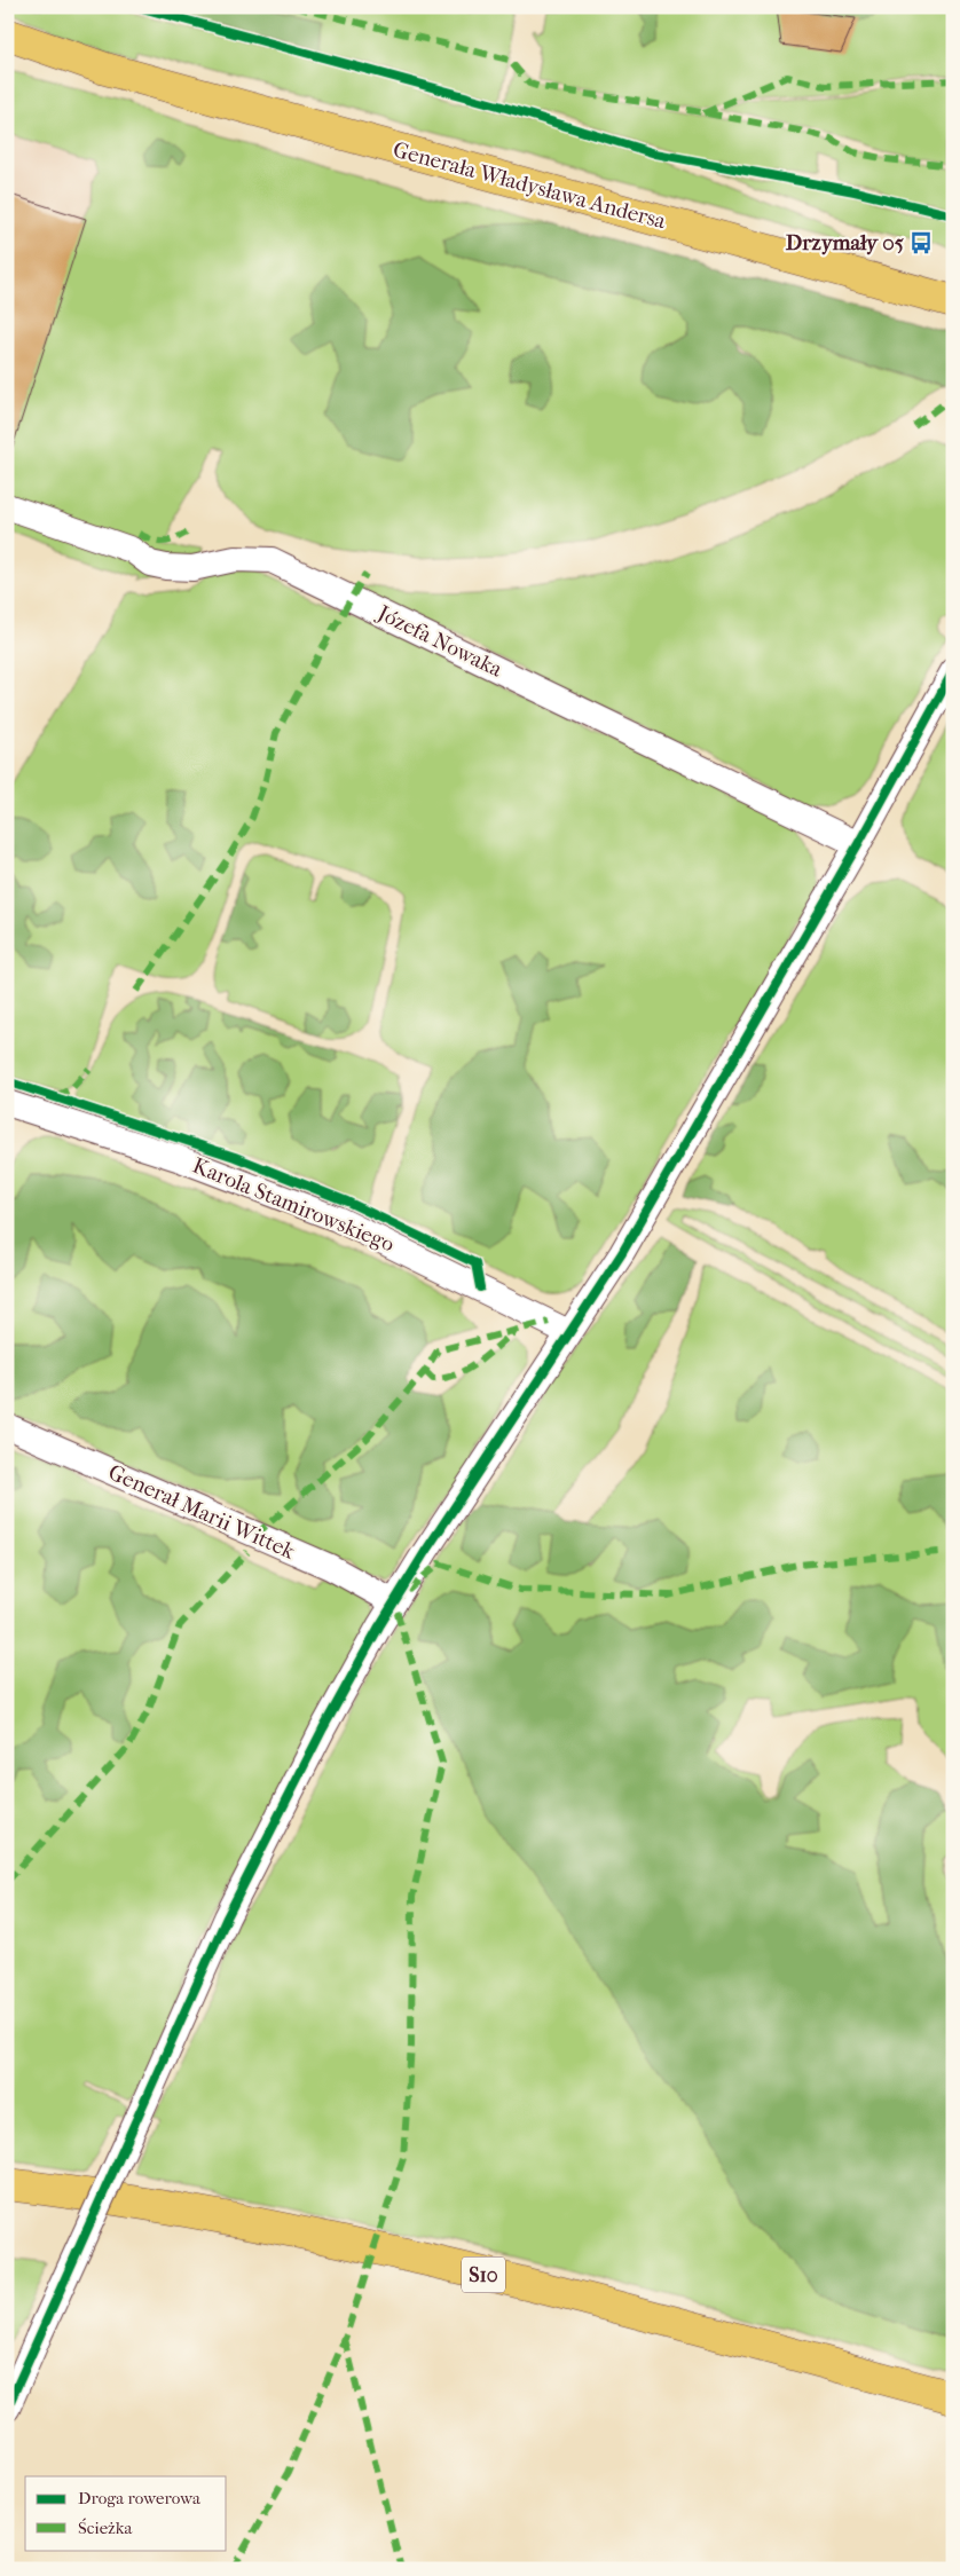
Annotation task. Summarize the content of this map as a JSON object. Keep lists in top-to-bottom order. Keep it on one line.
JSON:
{"streets":{"main road":["Generała Władysława Andersa","S10"],"street":["Józefa Nowaka","Karola Stamirowskiego","Generał Marii Wittek"]},"places":{"bus stop":["Drzymały 05"]},"legend":["Droga rowerowa","Ścieżka"]}
